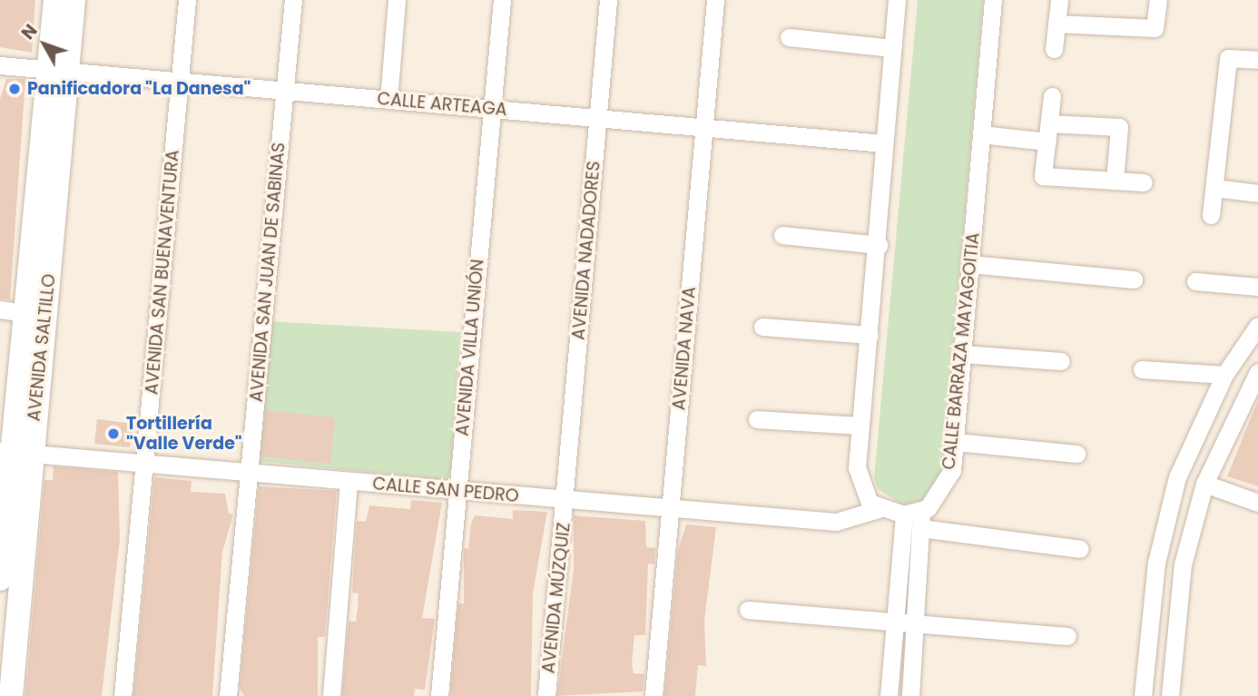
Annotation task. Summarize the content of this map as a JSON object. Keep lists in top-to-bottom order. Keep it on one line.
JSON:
{"streets":{"street":["CALLE ARTEAGA","AVENIDA NADADORES","AVENIDA SAN BUENAVENTURA","AVENIDA SAN JUAN DE SABINAS","AVENIDA SALTILLO","AVENIDA VILLA UNIÓN","AVENIDA NAVA","CALLE BARRAZA MAYAGOITIA","CALLE SAN PEDRO","AVENIDA MÚZQUIZ"]},"crossings":[["CALLE ARTEAGA","AVENIDA NADADORES"],["CALLE ARTEAGA","AVENIDA SAN BUENAVENTURA"],["CALLE ARTEAGA","AVENIDA SAN JUAN DE SABINAS"],["CALLE ARTEAGA","AVENIDA SALTILLO"],["CALLE ARTEAGA","AVENIDA VILLA UNIÓN"],["CALLE ARTEAGA","AVENIDA NAVA"],["AVENIDA NADADORES","CALLE SAN PEDRO"],["AVENIDA NADADORES","AVENIDA MÚZQUIZ"],["AVENIDA SAN BUENAVENTURA","CALLE SAN PEDRO"],["AVENIDA SAN JUAN DE SABINAS","CALLE SAN PEDRO"],["AVENIDA SALTILLO","CALLE SAN PEDRO"],["AVENIDA VILLA UNIÓN","CALLE SAN PEDRO"],["AVENIDA NAVA","CALLE SAN PEDRO"],["CALLE SAN PEDRO","AVENIDA MÚZQUIZ"]],"places":["Panificadora \"La Danesa\"","Tortillería \"Valle Verde\""],"north":"top left"}
